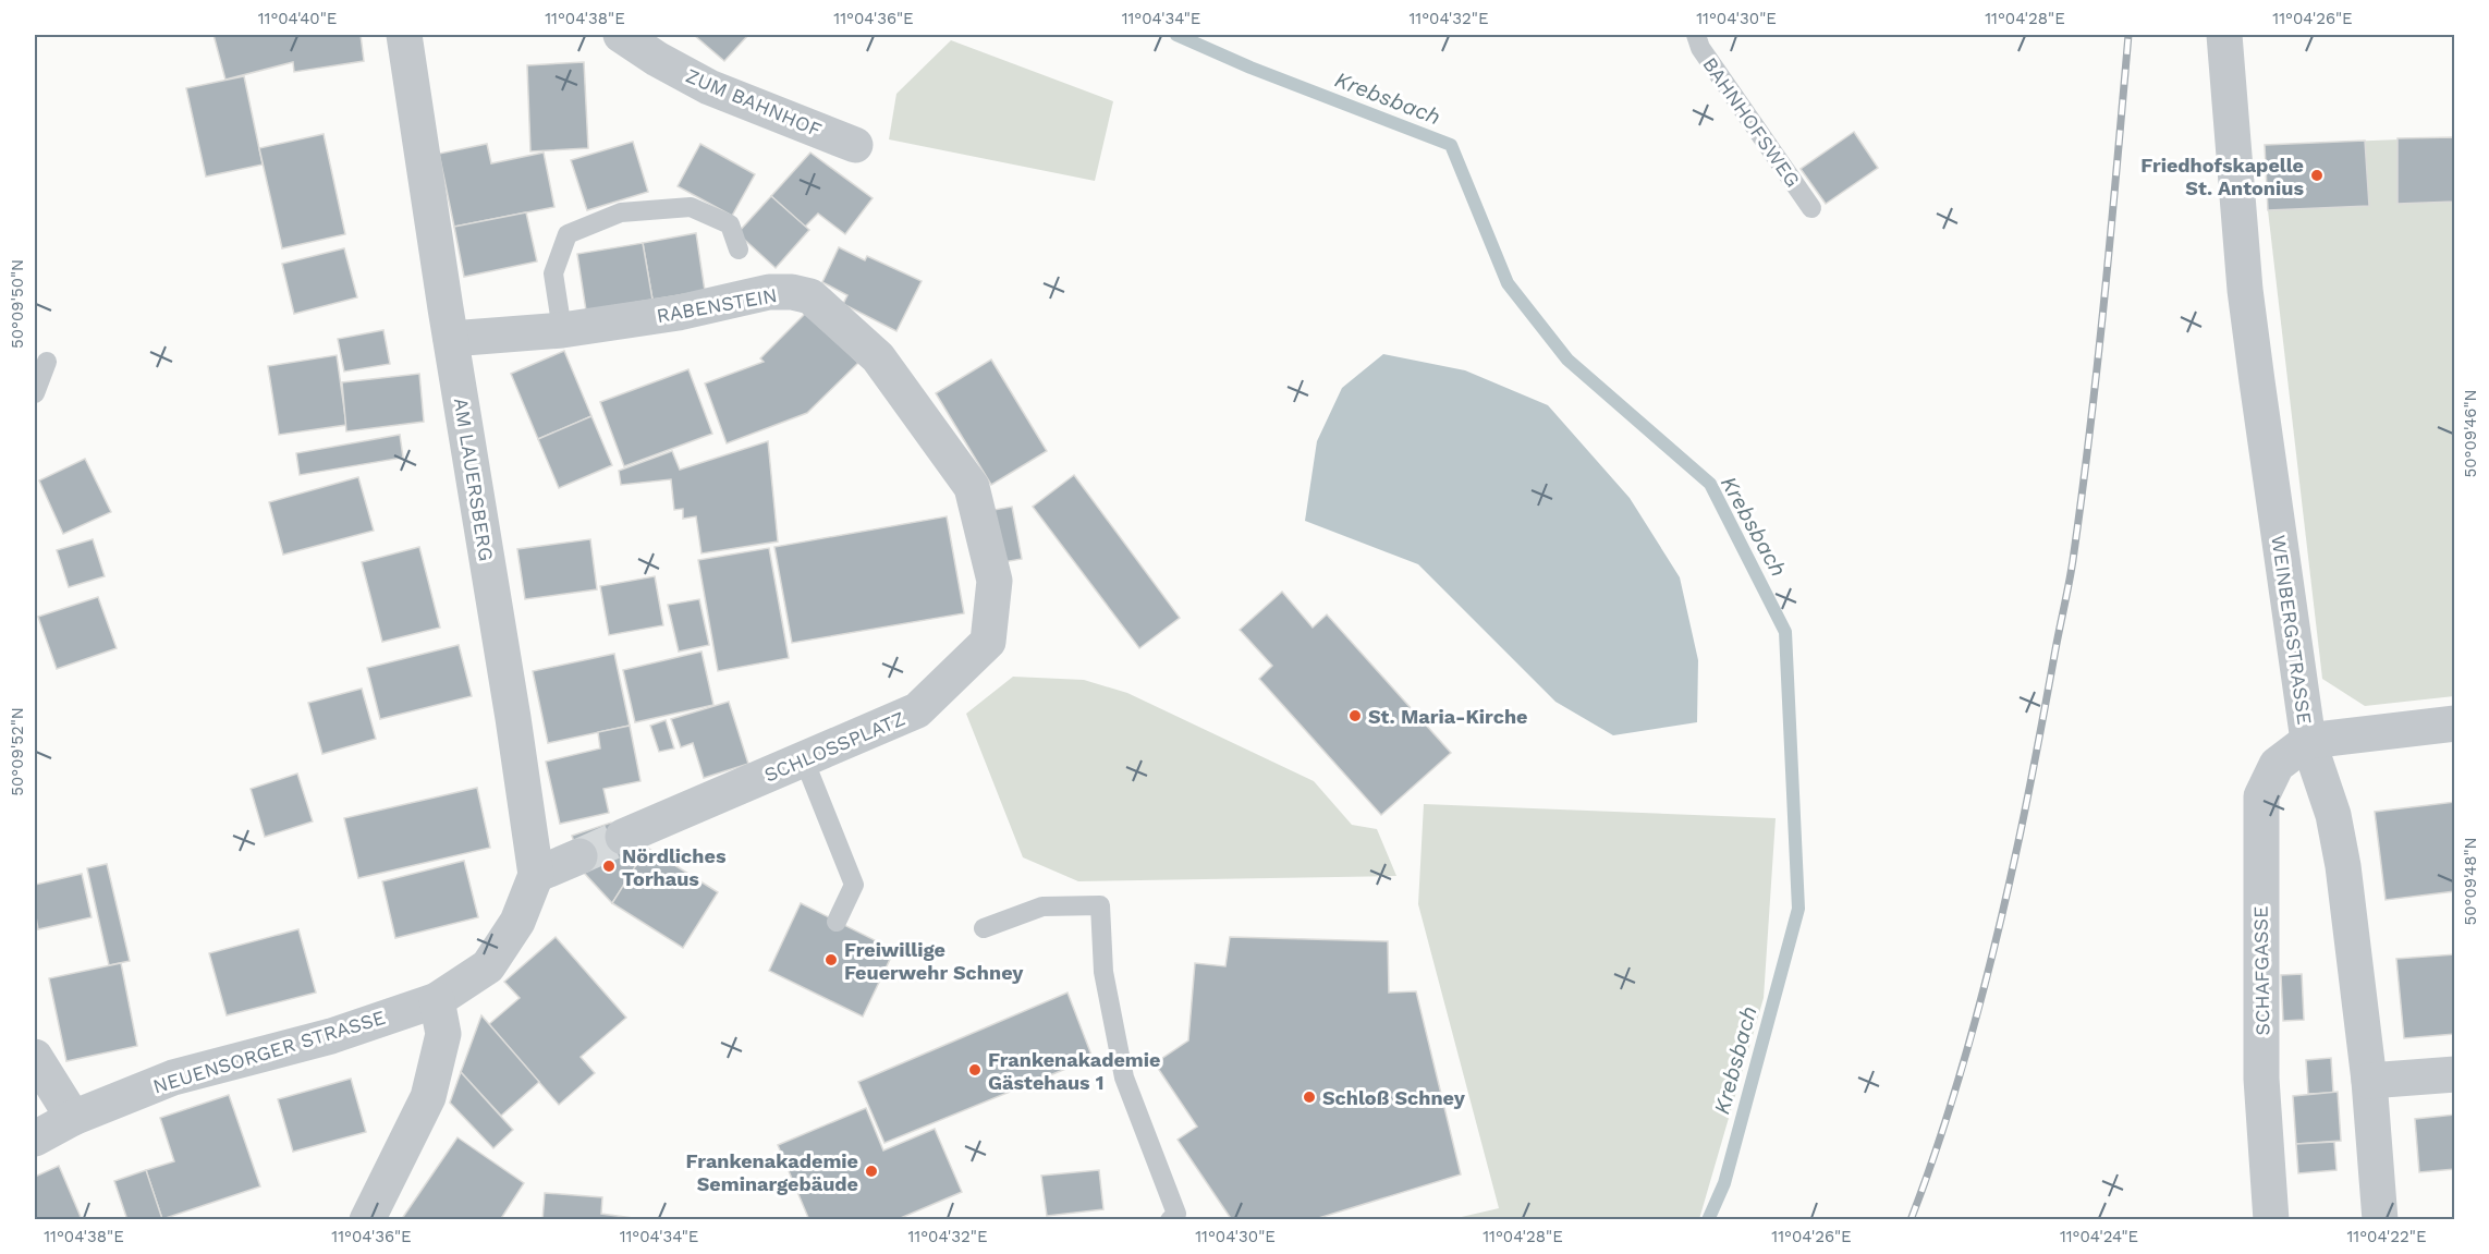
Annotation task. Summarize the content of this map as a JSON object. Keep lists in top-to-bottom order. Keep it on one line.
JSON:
{"streets":{"street":["ZUM BAHNHOF","RABENSTEIN","AM LAUERSBERG","WEINBERGSTRASSE","SCHLOSSPLATZ","SCHAFGASSE","NEUENSORGER STRASSE"],"lane":["BAHNHOFSWEG"]},"crossings":[["RABENSTEIN","AM LAUERSBERG"],["RABENSTEIN","SCHLOSSPLATZ"],["AM LAUERSBERG","NEUENSORGER STRASSE"],["WEINBERGSTRASSE","SCHAFGASSE"]],"water":["Krebsbach"],"places":["Friedhofskapelle St. Antonius","St. Maria-Kirche","Nördliches Torhaus","Freiwillige Feuerwehr Schney","Frankenakademie Gästehaus 1","Schloß Schney","Frankenakademie Seminargebäude"],"coordinates":["11°04'40\"E","11°04'38\"E","11°04'36\"E","11°04'34\"E","11°04'32\"E","11°04'30\"E","11°04'28\"E","11°04'26\"E","50°09'50\"N","50°09'46\"N","50°09'52\"N","50°09'48\"N","11°04'24\"E","11°04'22\"E"]}
